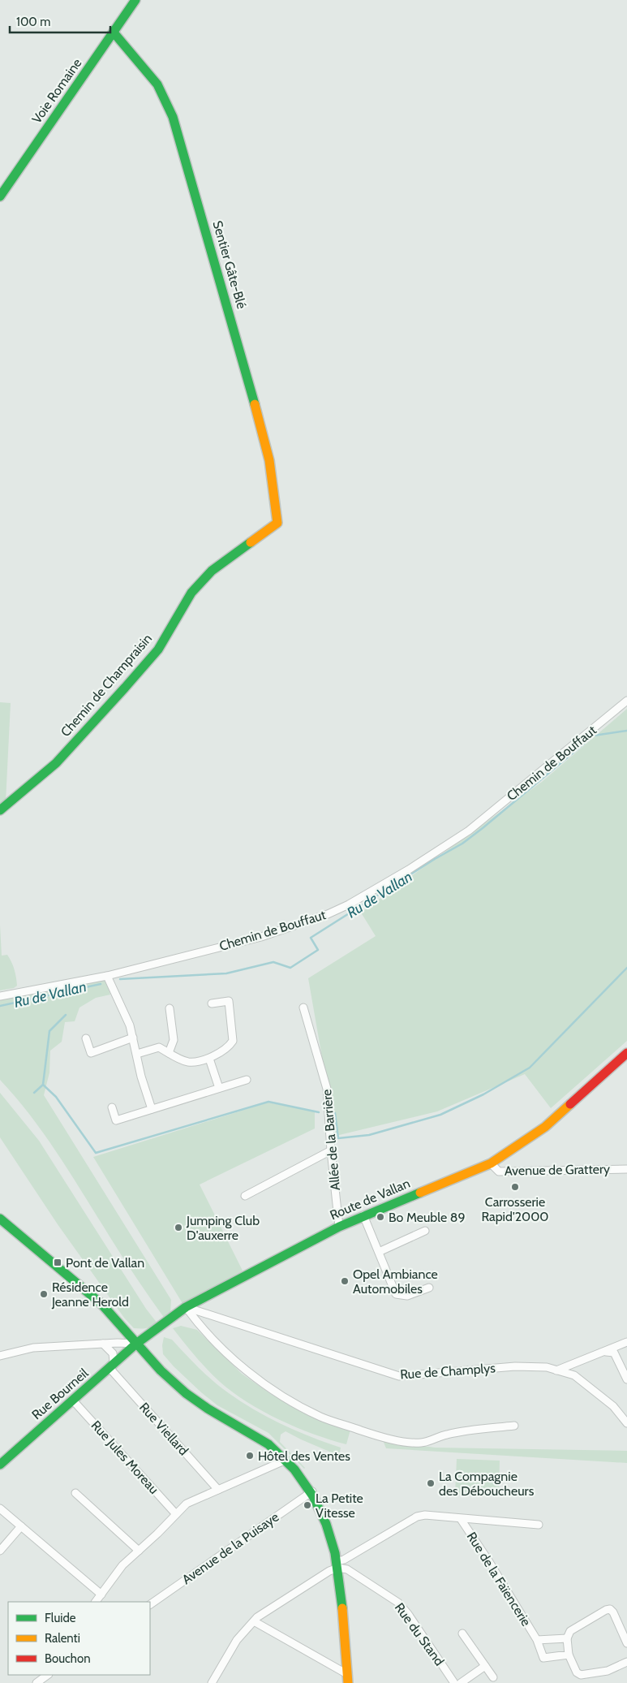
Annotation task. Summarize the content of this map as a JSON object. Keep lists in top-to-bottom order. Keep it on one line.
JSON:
{"streets":{"main road":["Voie Romaine","Sentier Gâte-Blé","Chemin de Champraisin","Route de Vallan","Rue Bourneil"],"street":["Chemin de Bouffaut","Allée de la Barrière","Avenue de Grattery","Rue de Champlys","Rue Viellard","Rue Jules Moreau","Avenue de la Puisaye","Rue de la Faïencerie","Rue du Stand"]},"crossings":[["Voie Romaine","Sentier Gâte-Blé"],["Sentier Gâte-Blé","Chemin de Champraisin"],["Allée de la Barrière","Route de Vallan"],["Avenue de Grattery","Route de Vallan"],["Route de Vallan","Rue de Champlys"],["Route de Vallan","Rue Bourneil"],["Rue Bourneil","Rue Viellard"],["Rue Bourneil","Rue Jules Moreau"]],"water":["Ru de Vallan"],"places":{"other":["Carrosserie Rapid'2000","Bo Meuble 89","Jumping Club D'auxerre","Opel Ambiance Automobiles","Résidence Jeanne Herold","Hôtel des Ventes","La Compagnie des Déboucheurs","La Petite Vitesse"],"transit":["Pont de Vallan"]},"legend":["Fluide","Ralenti","Bouchon"],"scale_bar":"100 m"}
